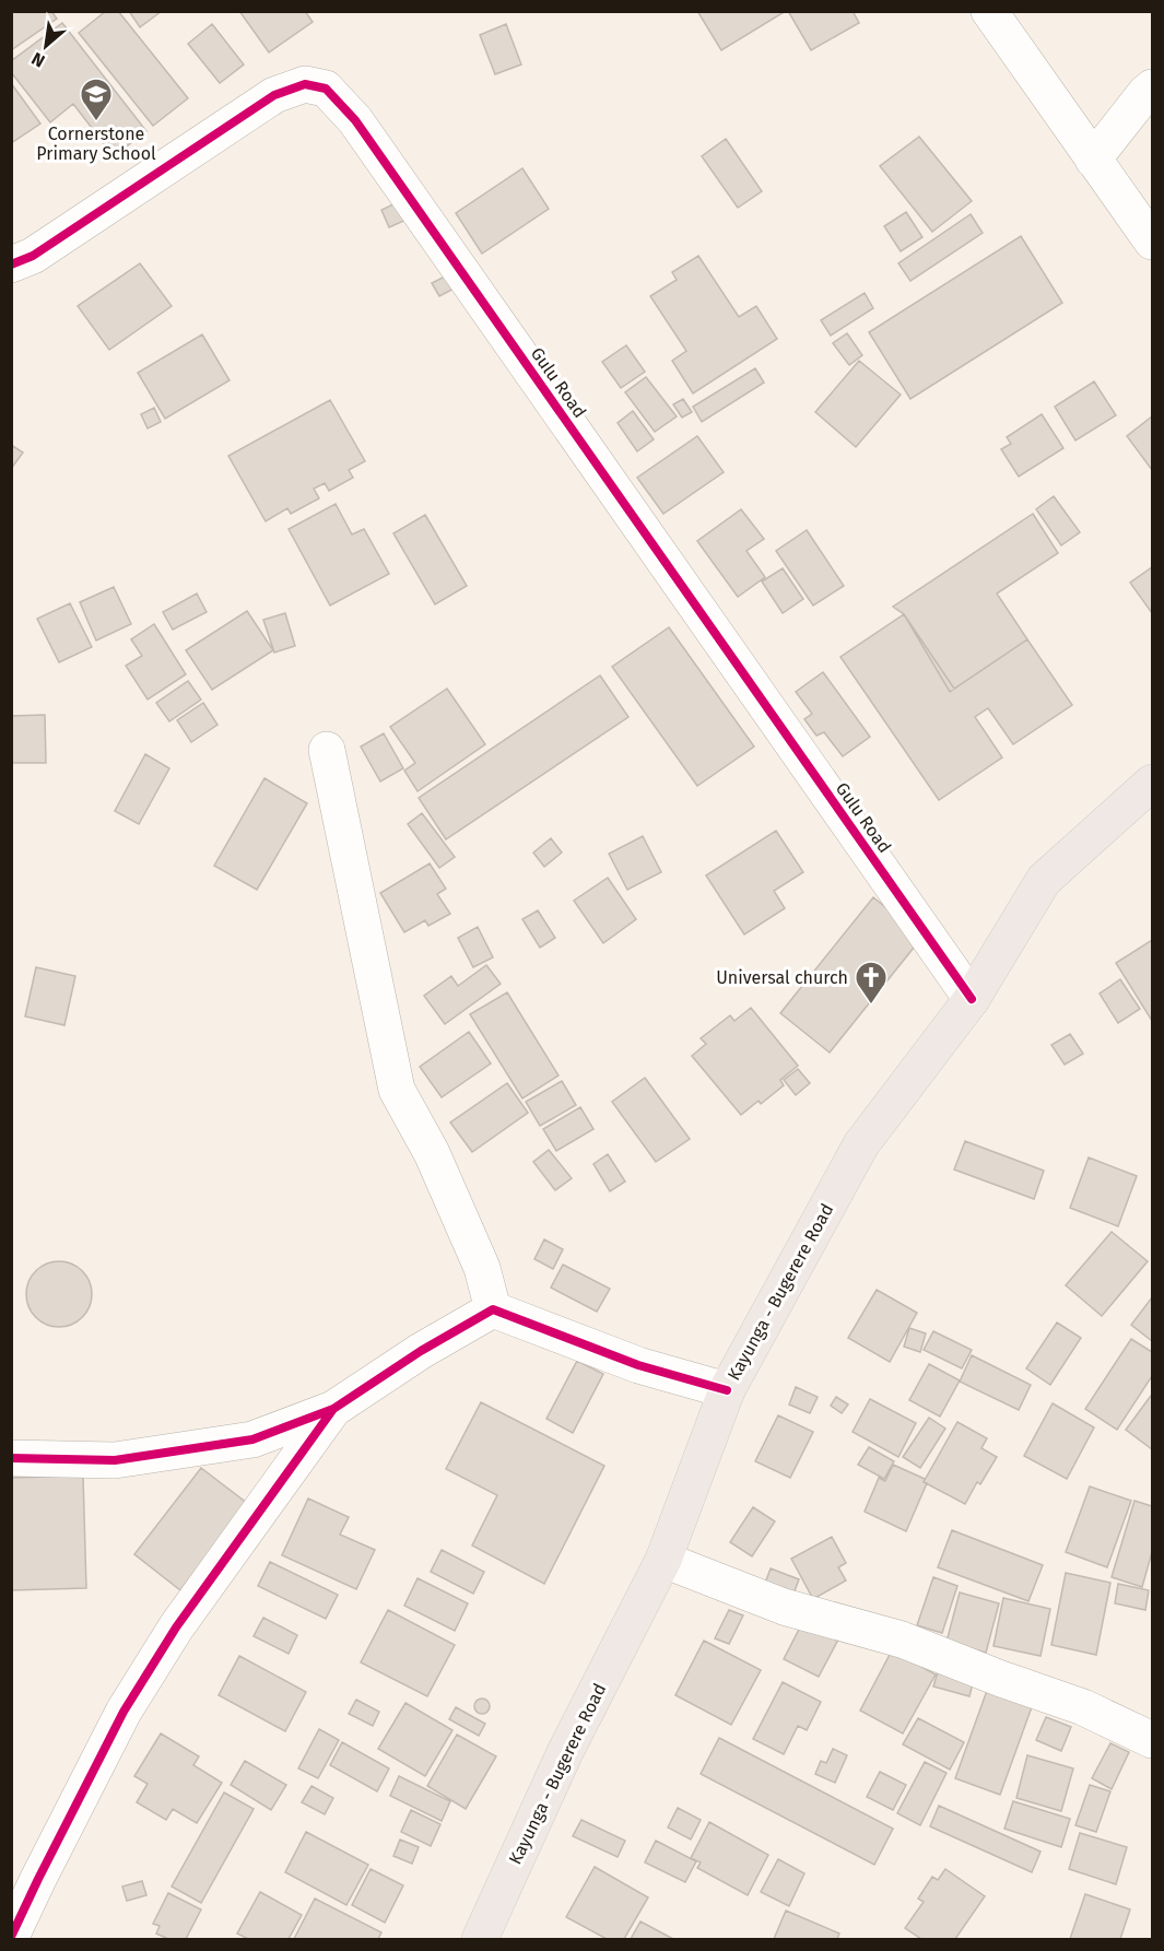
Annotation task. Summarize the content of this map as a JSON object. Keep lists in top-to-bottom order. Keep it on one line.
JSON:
{"streets":{"main road":["Kayunga - Bugerere Road"],"street":["Gulu Road"]},"crossings":[["Gulu Road","Kayunga - Bugerere Road"]],"places":{"school or university":["Cornerstone Primary School"],"church":["Universal church"]},"north":"bottom left"}
